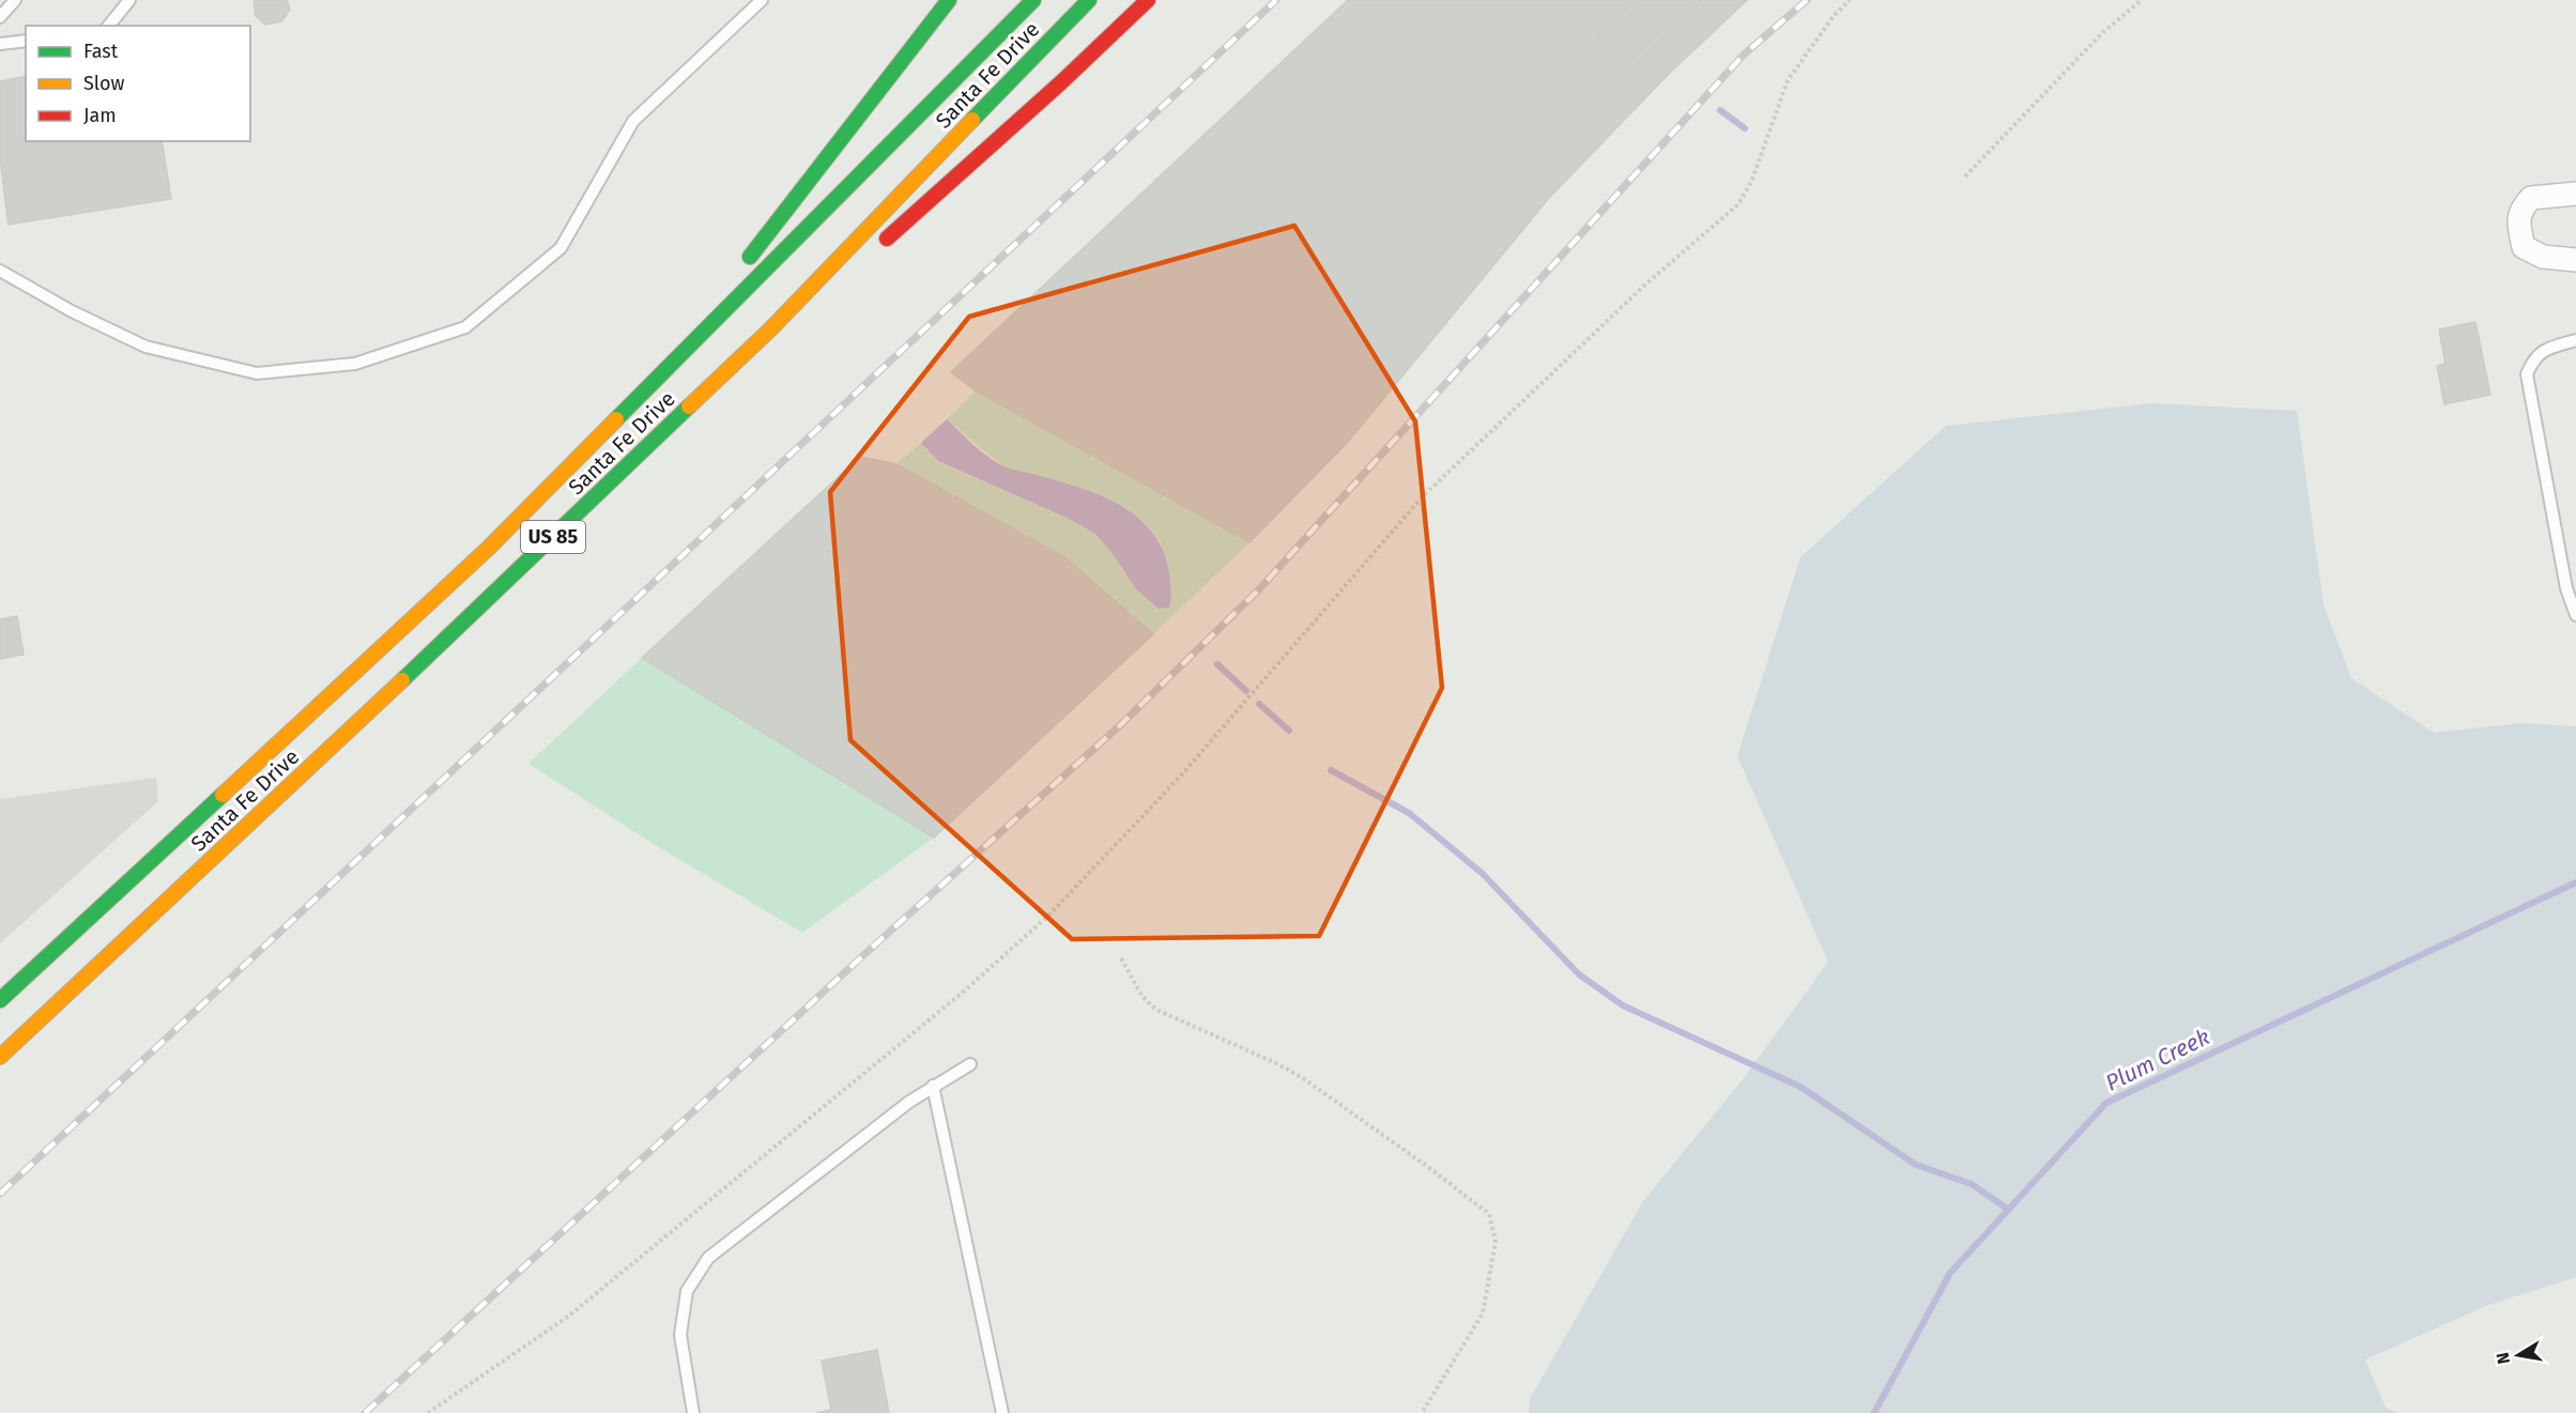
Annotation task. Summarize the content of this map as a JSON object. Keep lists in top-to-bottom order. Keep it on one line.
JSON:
{"streets":{"highway":["Santa Fe Drive","US 85"]},"water":["Plum Creek"],"legend":["Fast","Slow","Jam"],"north":"left"}
